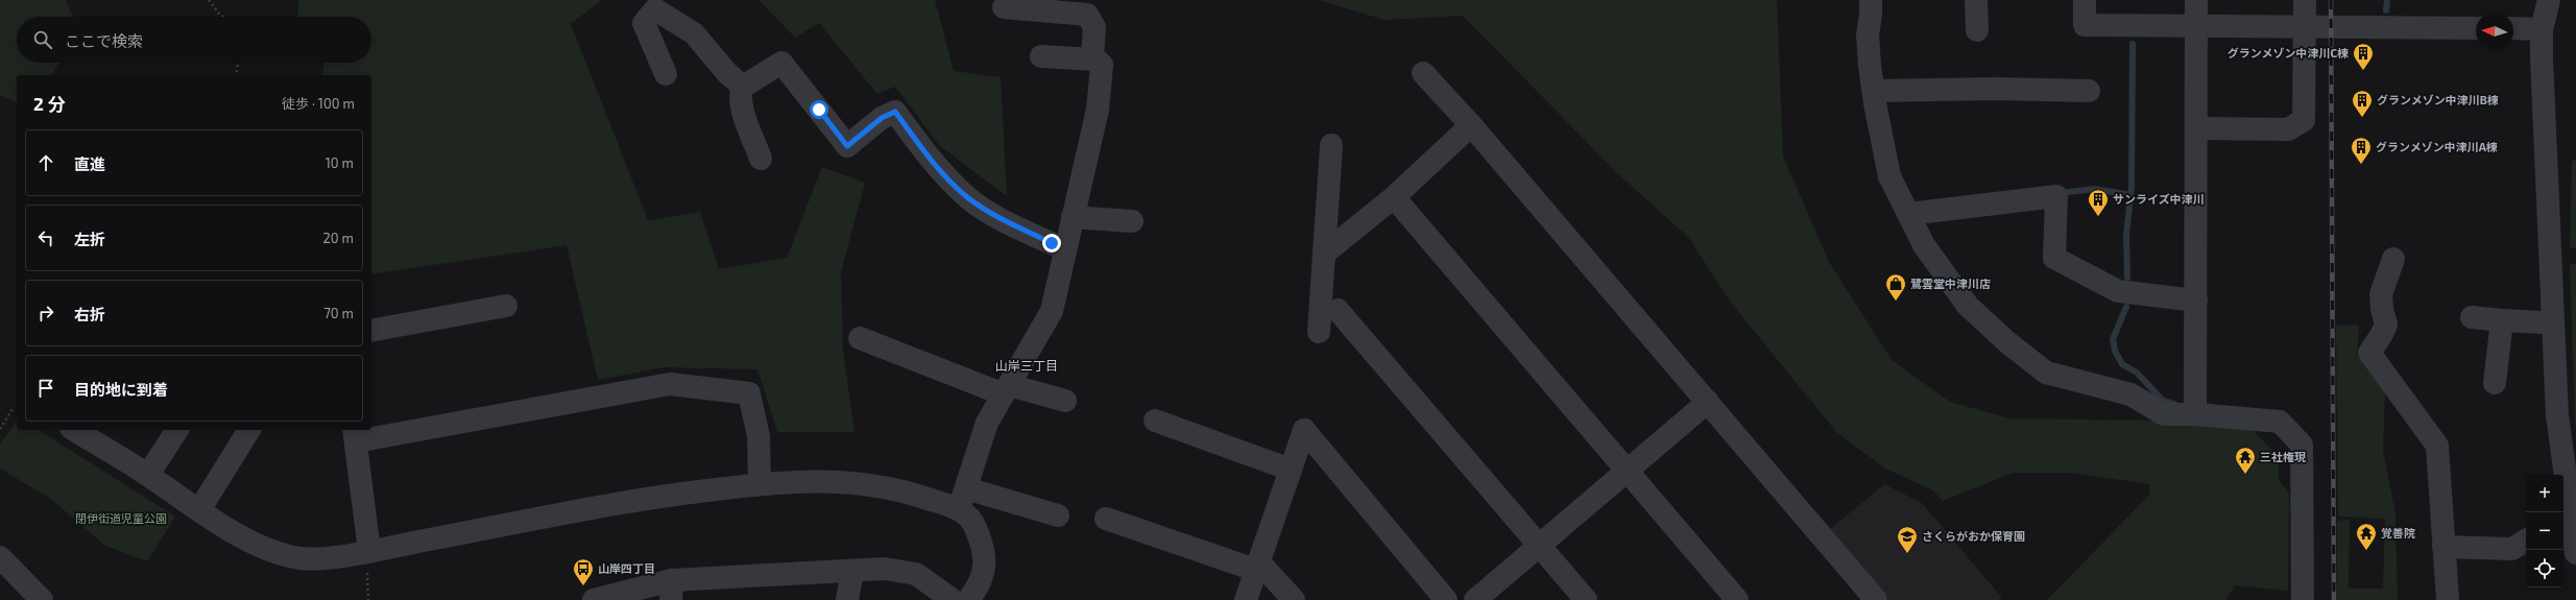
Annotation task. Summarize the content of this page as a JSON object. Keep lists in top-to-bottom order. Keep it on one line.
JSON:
{"districts":["山岸三丁目"],"parks":["閉伊街道児童公園"],"places":{"building":["グランメゾン中津川C棟","グランメゾン中津川B棟","グランメゾン中津川A棟","サンライズ中津川"],"shop":["鷺雲堂中津川店"],"temple":["三社権現","覚善院"],"school or university":["さくらがおか保育園"],"bus stop":["山岸四丁目"]},"north":"left","page":{"search":"ここで検索","heading":["2 分","徒歩 · 100 m"],"list":[["直進","10 m"],["左折","20 m"],["右折","70 m"],"目的地に到着"],"map_buttons":["+","−"]}}
